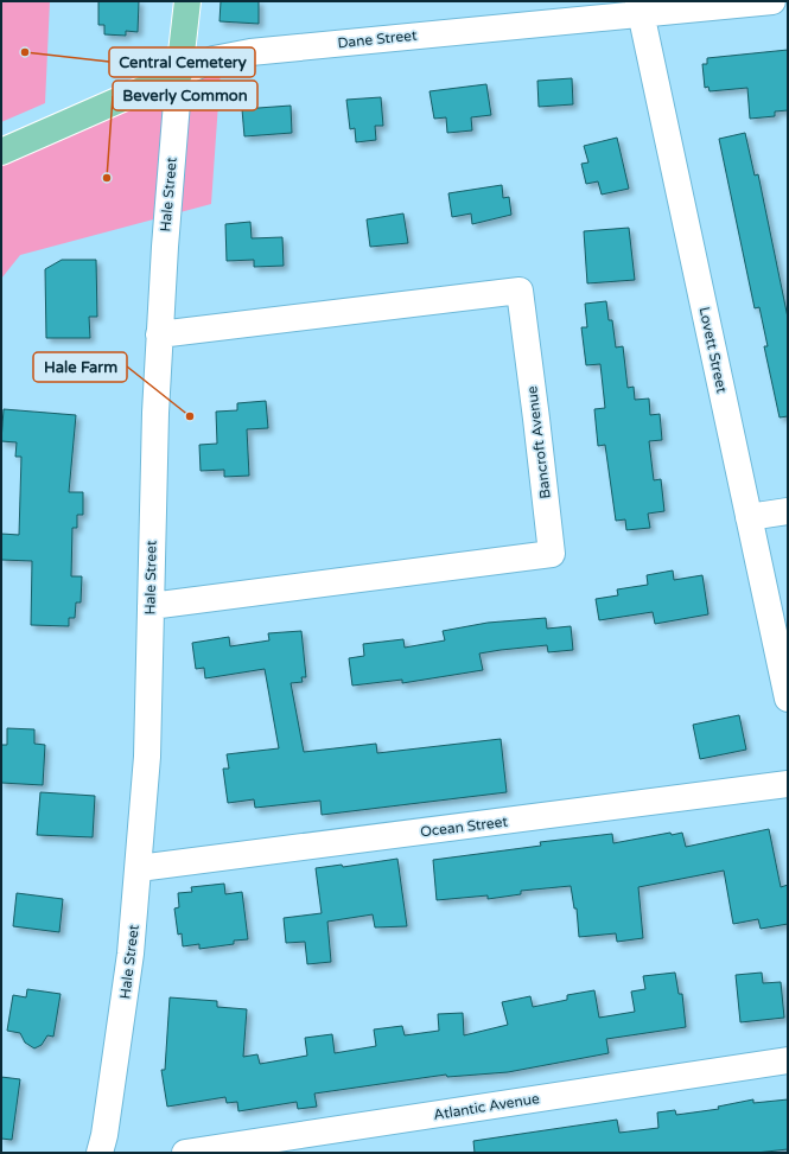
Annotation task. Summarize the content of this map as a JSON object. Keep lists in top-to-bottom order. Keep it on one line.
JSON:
{"streets":{"main road":["Dane Street","Hale Street"],"street":["Lovett Street","Bancroft Avenue","Ocean Street","Atlantic Avenue"]},"crossings":[["Dane Street","Hale Street"],["Dane Street","Lovett Street"],["Hale Street","Bancroft Avenue"],["Hale Street","Ocean Street"]],"places":["Central Cemetery","Beverly Common","Hale Farm"]}
